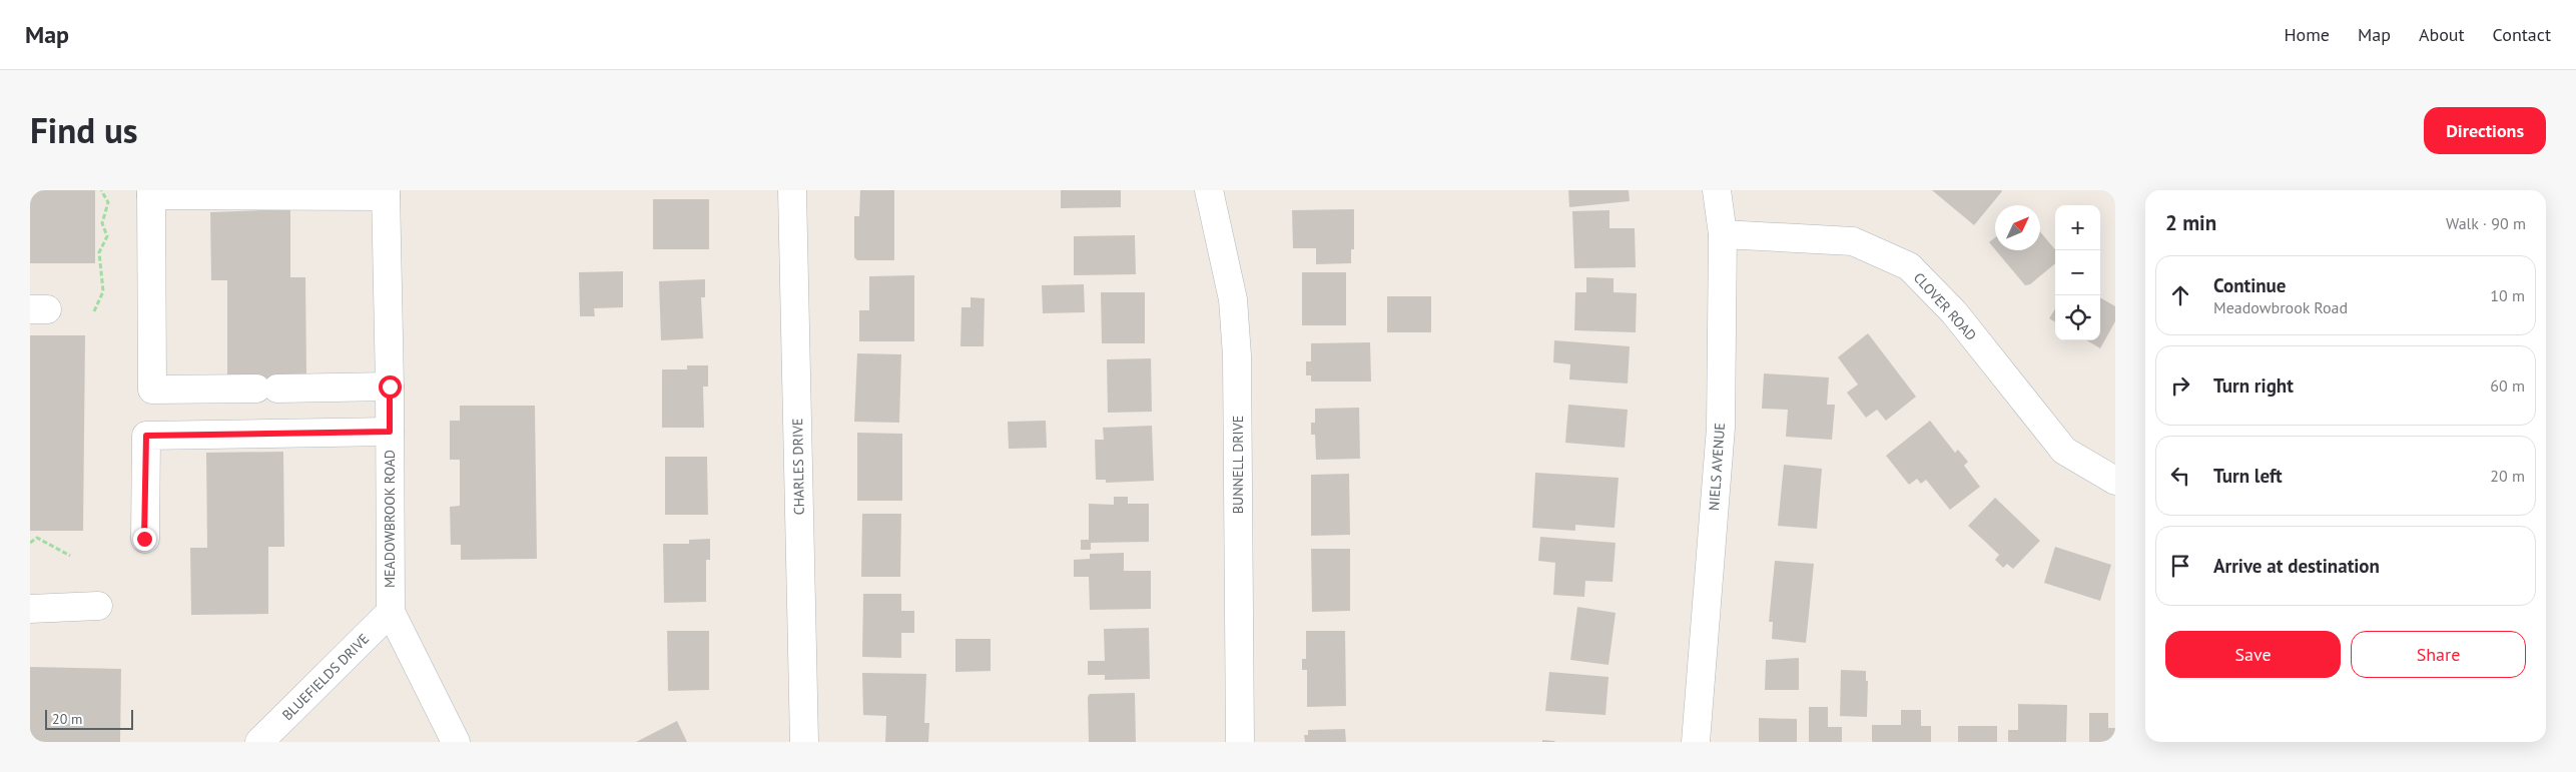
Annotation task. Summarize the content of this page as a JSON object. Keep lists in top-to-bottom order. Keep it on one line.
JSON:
{"streets":{"street":["CLOVER ROAD","BUNNELL DRIVE","CHARLES DRIVE","NIELS AVENUE","MEADOWBROOK ROAD","BLUEFIELDS DRIVE"]},"crossings":[["CLOVER ROAD","NIELS AVENUE"],["MEADOWBROOK ROAD","BLUEFIELDS DRIVE"]],"scale_bar":"20 m","north":"top right","page":{"header":"Map","nav":["Home","Map","About","Contact"],"title":"Find us","buttons":["Directions",["Save","Share"]],"heading":["2 min","Walk · 90 m"],"map_buttons":["+","−"],"list":[["Continue","Meadowbrook Road","10 m"],["Turn right","60 m"],["Turn left","20 m"],"Arrive at destination"],"scale":"20 m"}}
